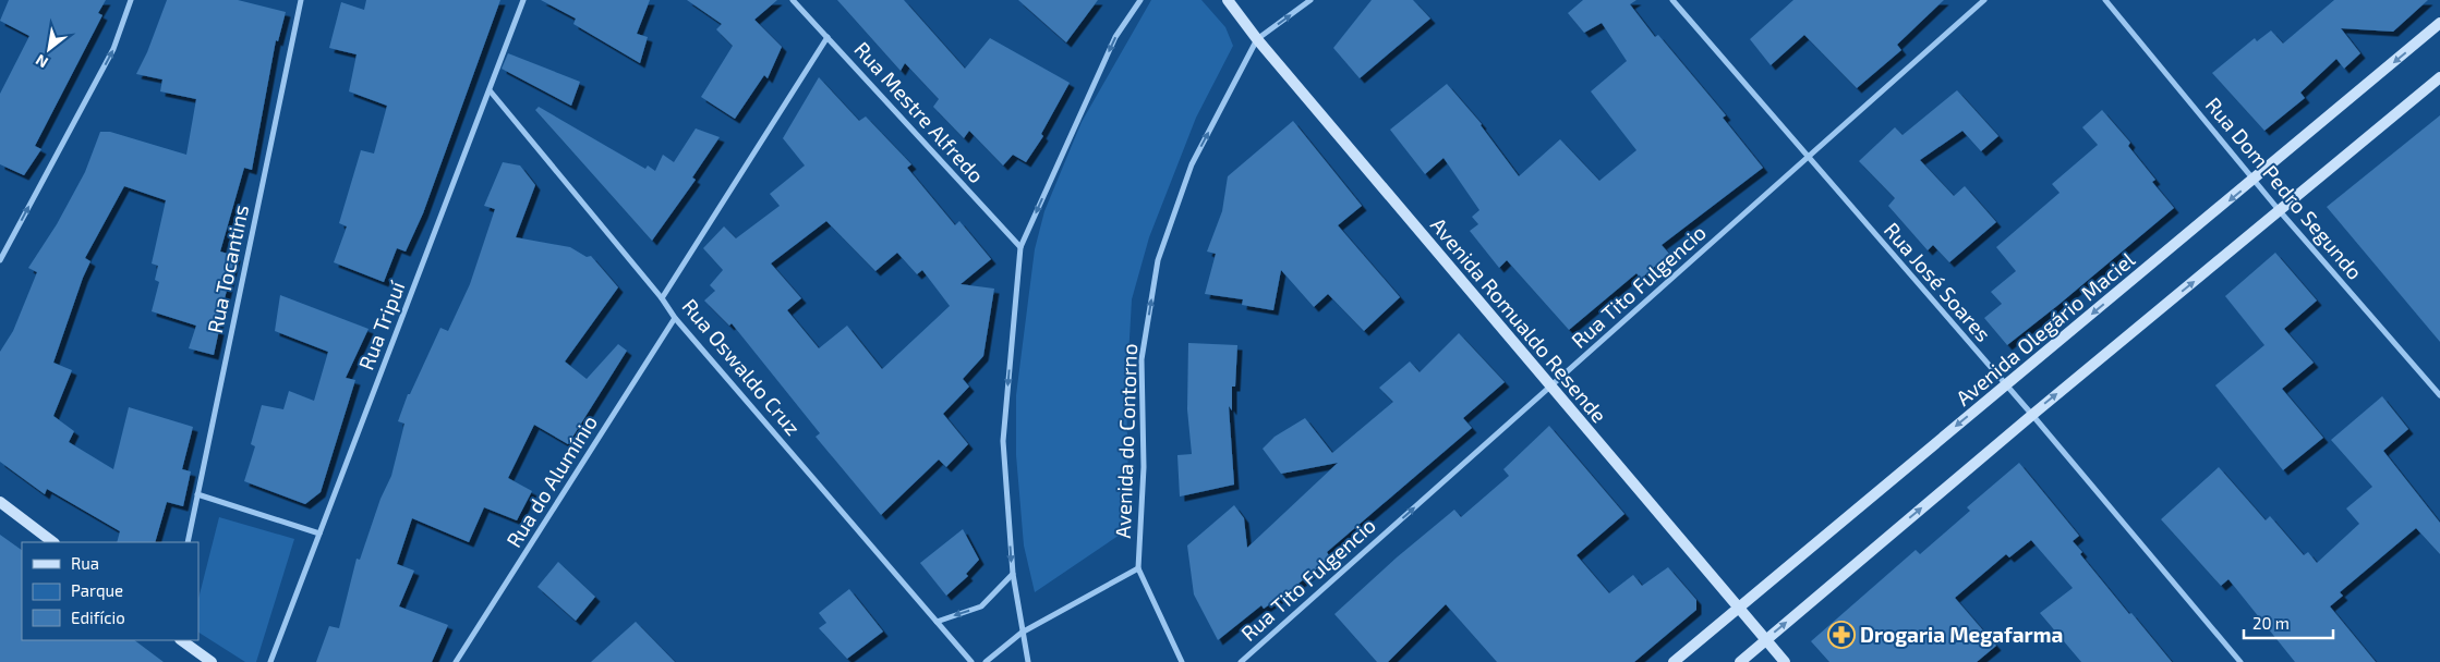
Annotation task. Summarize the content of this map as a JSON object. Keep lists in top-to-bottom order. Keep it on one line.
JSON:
{"streets":{"main road":["Avenida Romualdo Resende","Avenida Olegário Maciel"],"street":["Rua Mestre Alfredo","Rua Dom Pedro Segundo","Rua Tocantins","Rua José Soares","Rua Tito Fulgencio","Rua Tripuí","Rua Oswaldo Cruz","Avenida do Contorno","Rua do Alumínio"]},"crossings":[["Rua Dom Pedro Segundo","Avenida Olegário Maciel"],["Rua José Soares","Rua Tito Fulgencio"],["Rua José Soares","Avenida Olegário Maciel"],["Rua Tito Fulgencio","Avenida Romualdo Resende"],["Avenida Romualdo Resende","Avenida Olegário Maciel"],["Avenida Romualdo Resende","Avenida do Contorno"],["Rua Tripuí","Rua Oswaldo Cruz"],["Rua Oswaldo Cruz","Rua do Alumínio"]],"one_way":["Rua Tito Fulgencio","Avenida do Contorno"],"places":{"pharmacy":["Drogaria Megafarma"]},"legend":["Rua","Parque","Edifício"],"scale_bar":"20 m","north":"bottom left"}
